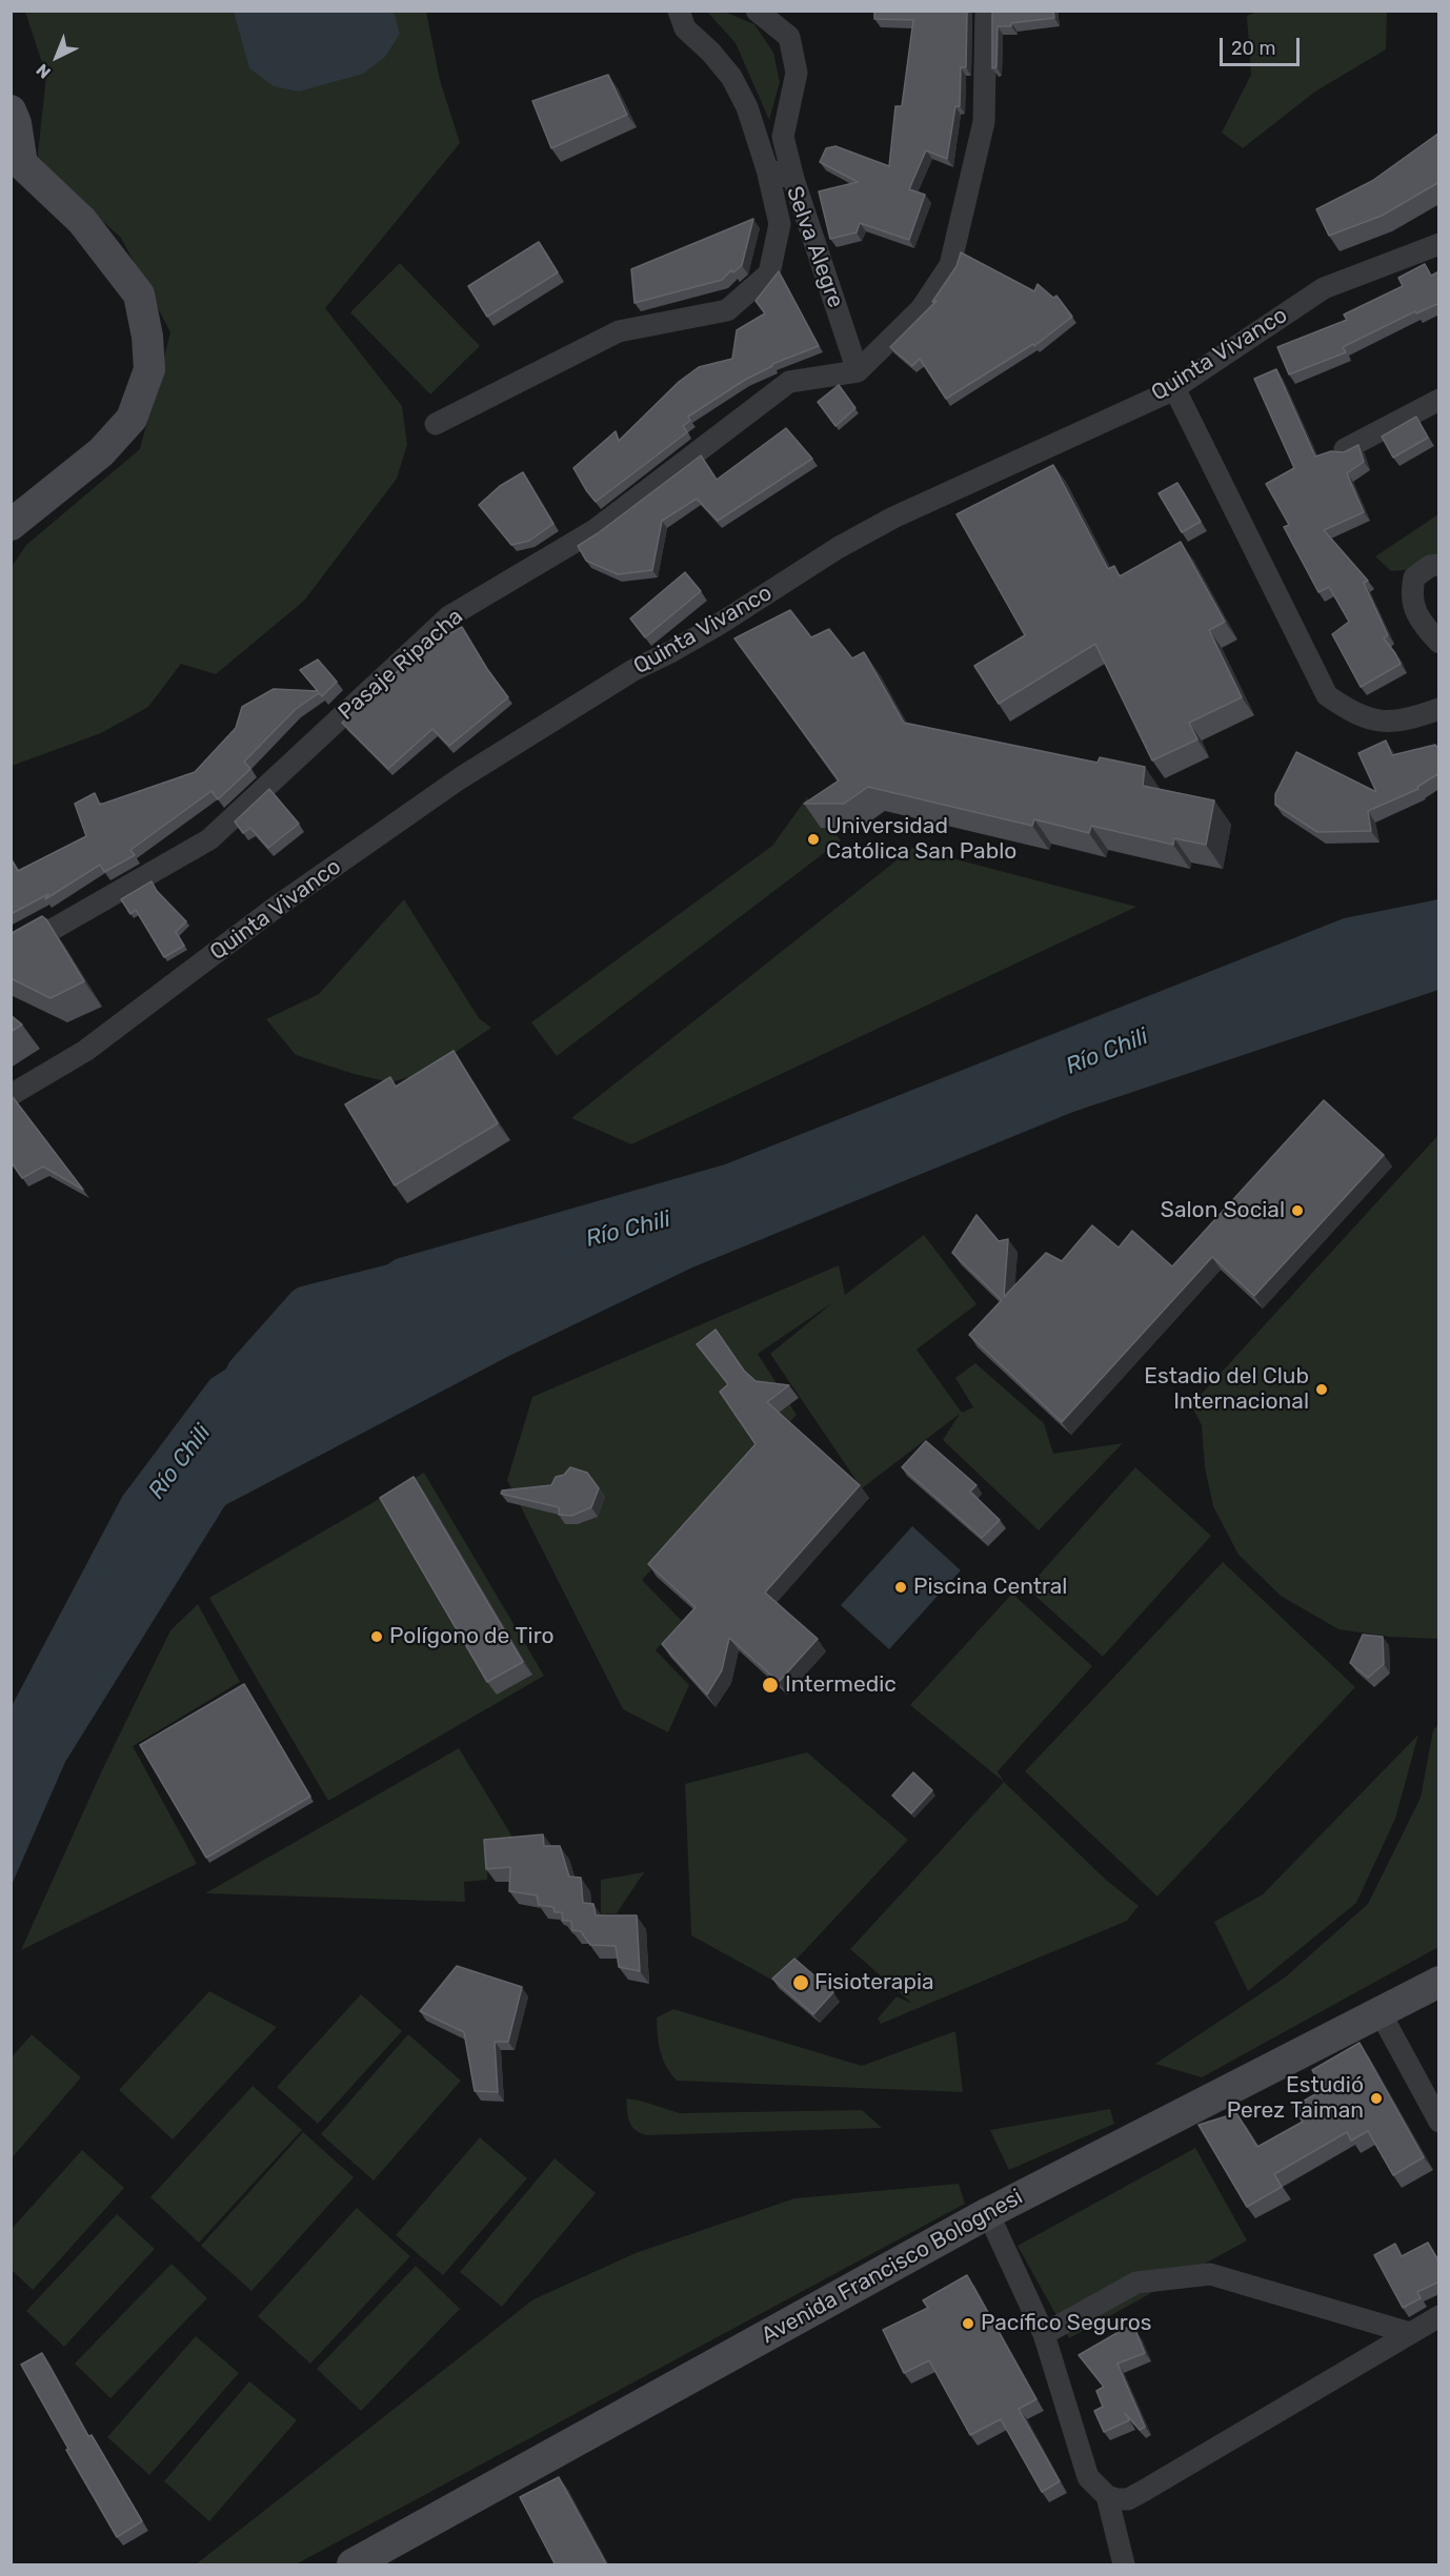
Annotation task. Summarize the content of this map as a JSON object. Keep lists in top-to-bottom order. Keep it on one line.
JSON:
{"streets":{"street":["Selva Alegre","Quinta Vivanco","Pasaje Ripacha","Avenida Francisco Bolognesi"]},"crossings":[["Selva Alegre","Pasaje Ripacha"]],"water":["Río Chili"],"places":["Universidad Católica San Pablo","Salon Social","Estadio del Club Internacional","Piscina Central","Polígono de Tiro","Intermedic","Fisioterapia","Estudió Perez Taiman","Pacífico Seguros"],"scale_bar":"20 m","north":"bottom left"}
